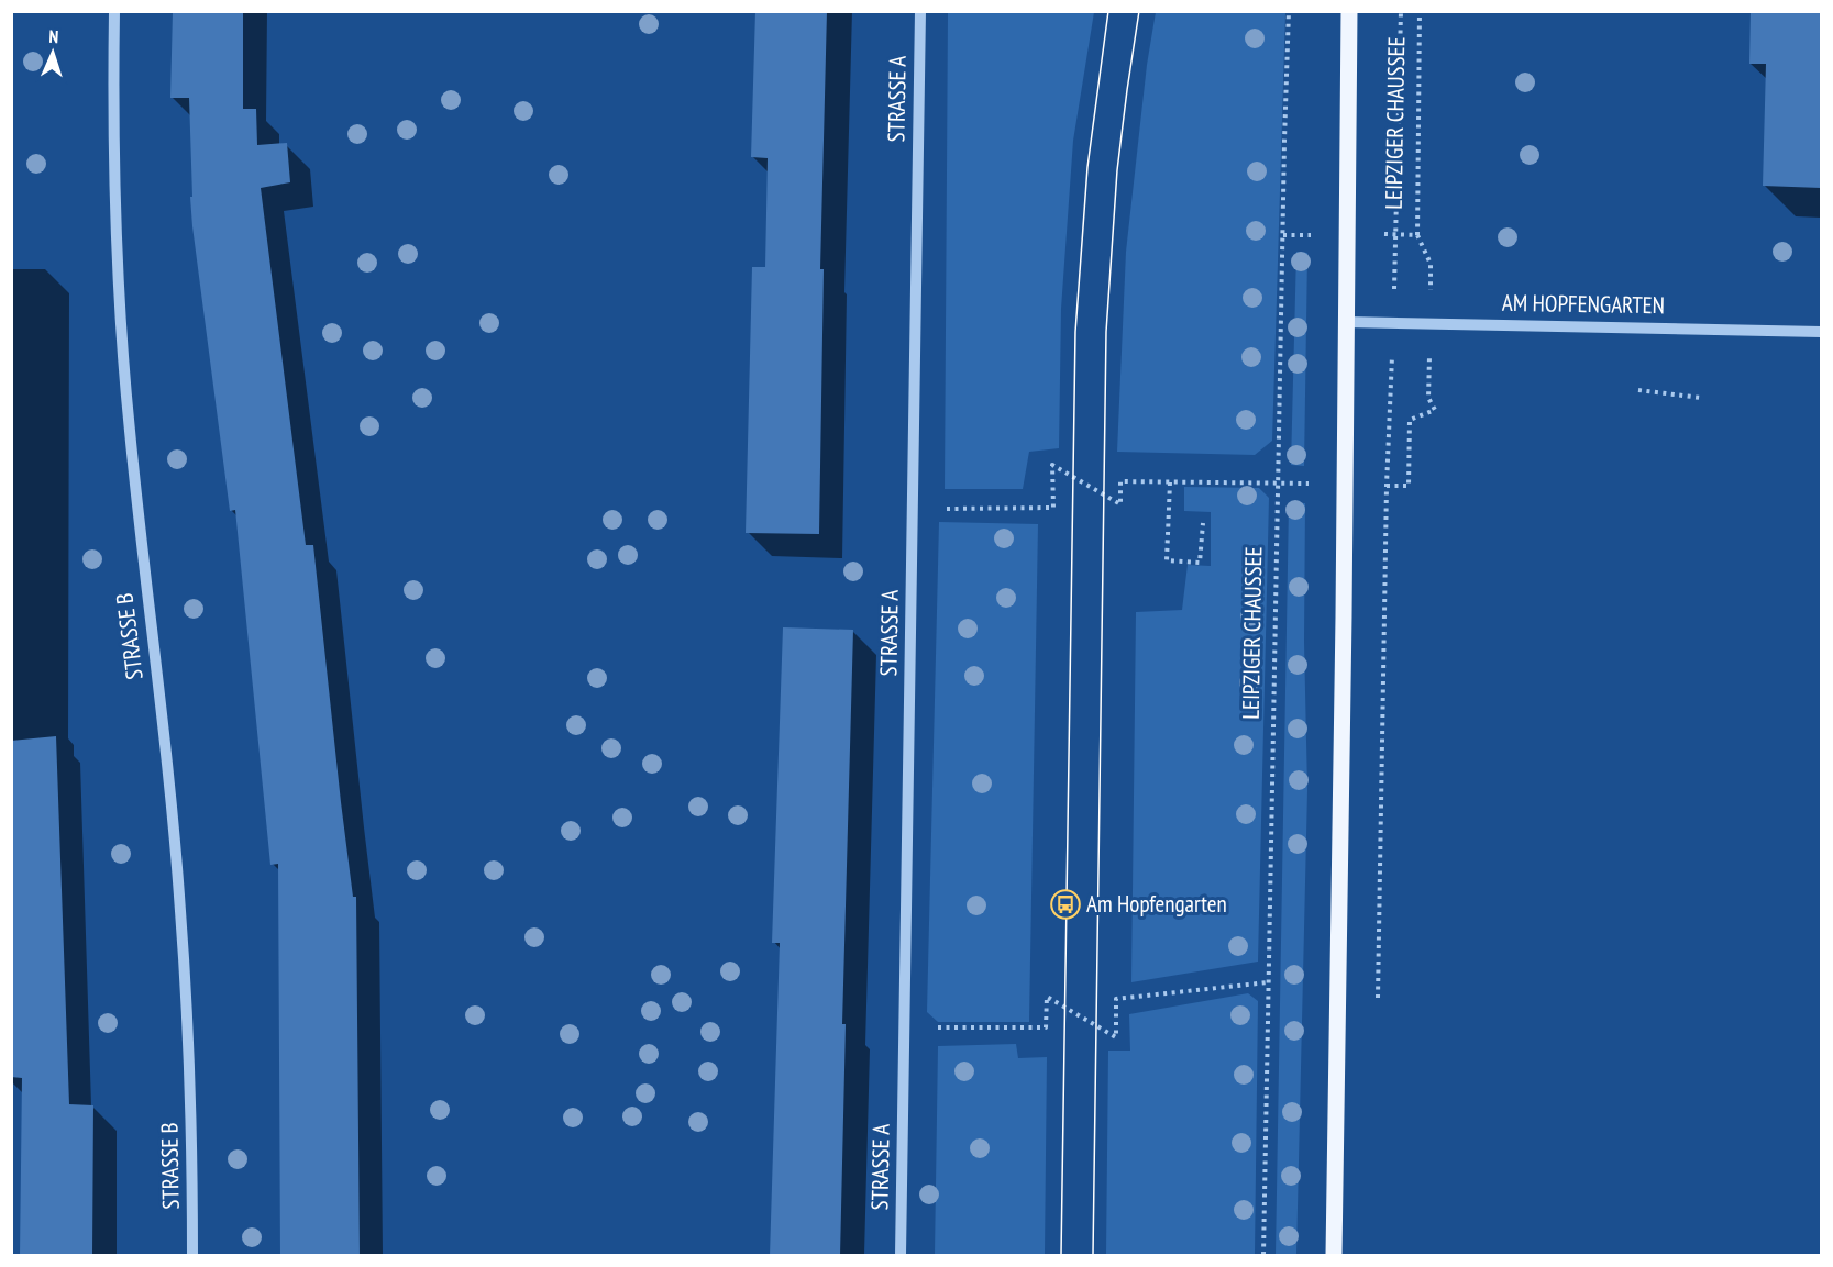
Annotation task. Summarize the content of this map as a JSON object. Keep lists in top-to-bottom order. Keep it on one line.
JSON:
{"streets":{"main road":["LEIPZIGER CHAUSSEE"],"street":["STRASSE A","AM HOPFENGARTEN","STRASSE B"]},"crossings":[["LEIPZIGER CHAUSSEE","AM HOPFENGARTEN"]],"places":{"bus stop":["Am Hopfengarten"]},"north":"top"}
